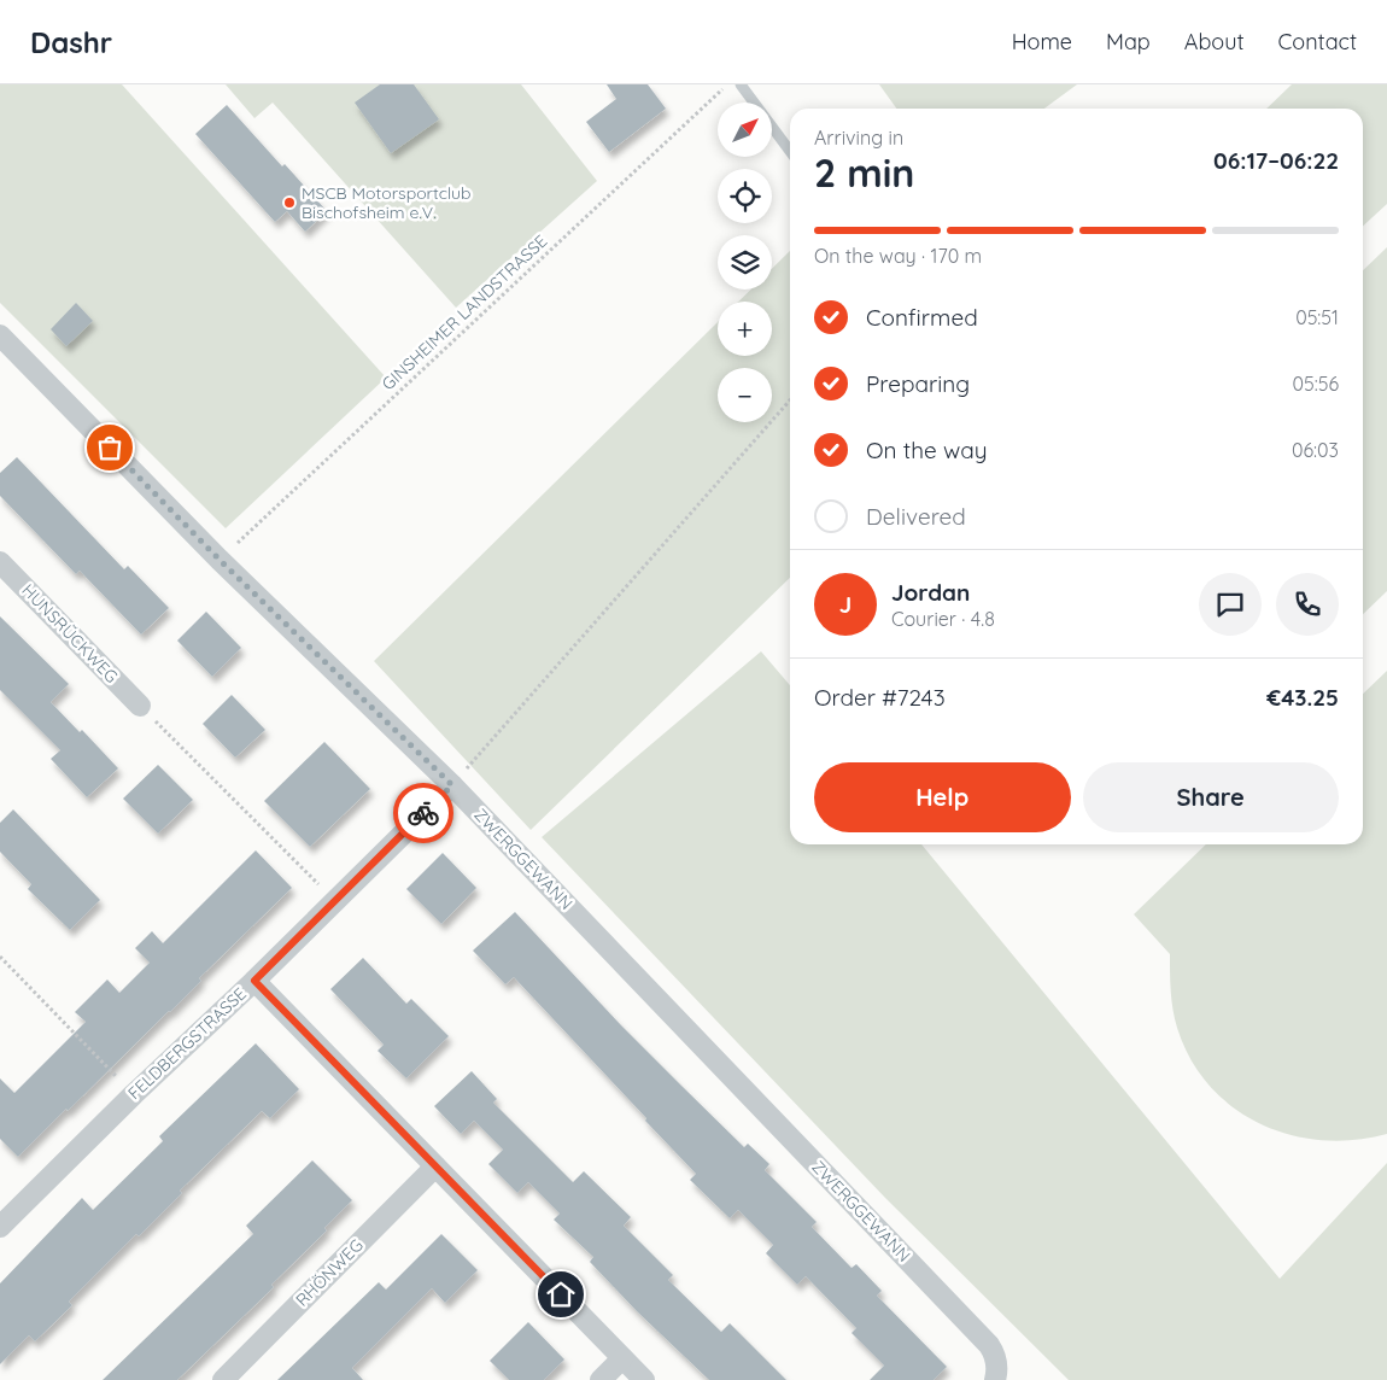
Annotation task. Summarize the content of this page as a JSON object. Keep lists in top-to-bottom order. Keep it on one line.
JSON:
{"streets":{"street":["HUNSRÜCKWEG","ZWERGGEWANN","FELDBERGSTRASSE","RHÖNWEG"],"path":["GINSHEIMER LANDSTRASSE"]},"crossings":[["GINSHEIMER LANDSTRASSE","ZWERGGEWANN"],["ZWERGGEWANN","FELDBERGSTRASSE"]],"places":["MSCB Motorsportclub Bischofsheim e.V."],"north":"top right","page":{"header":"Dashr","nav":["Home","Map","About","Contact"],"map_buttons":["+","−"],"heading":["2 min","Arriving in","06:17–06:22"],"panel":["Jordan","Courier · 4.8","Order #7243","€43.25"],"bar":"On the way · 170 m","list":[["Confirmed","05:51"],["Preparing","05:56"],["On the way","06:03"],"Delivered"],"round":"J","buttons":["Help","Share"]}}
